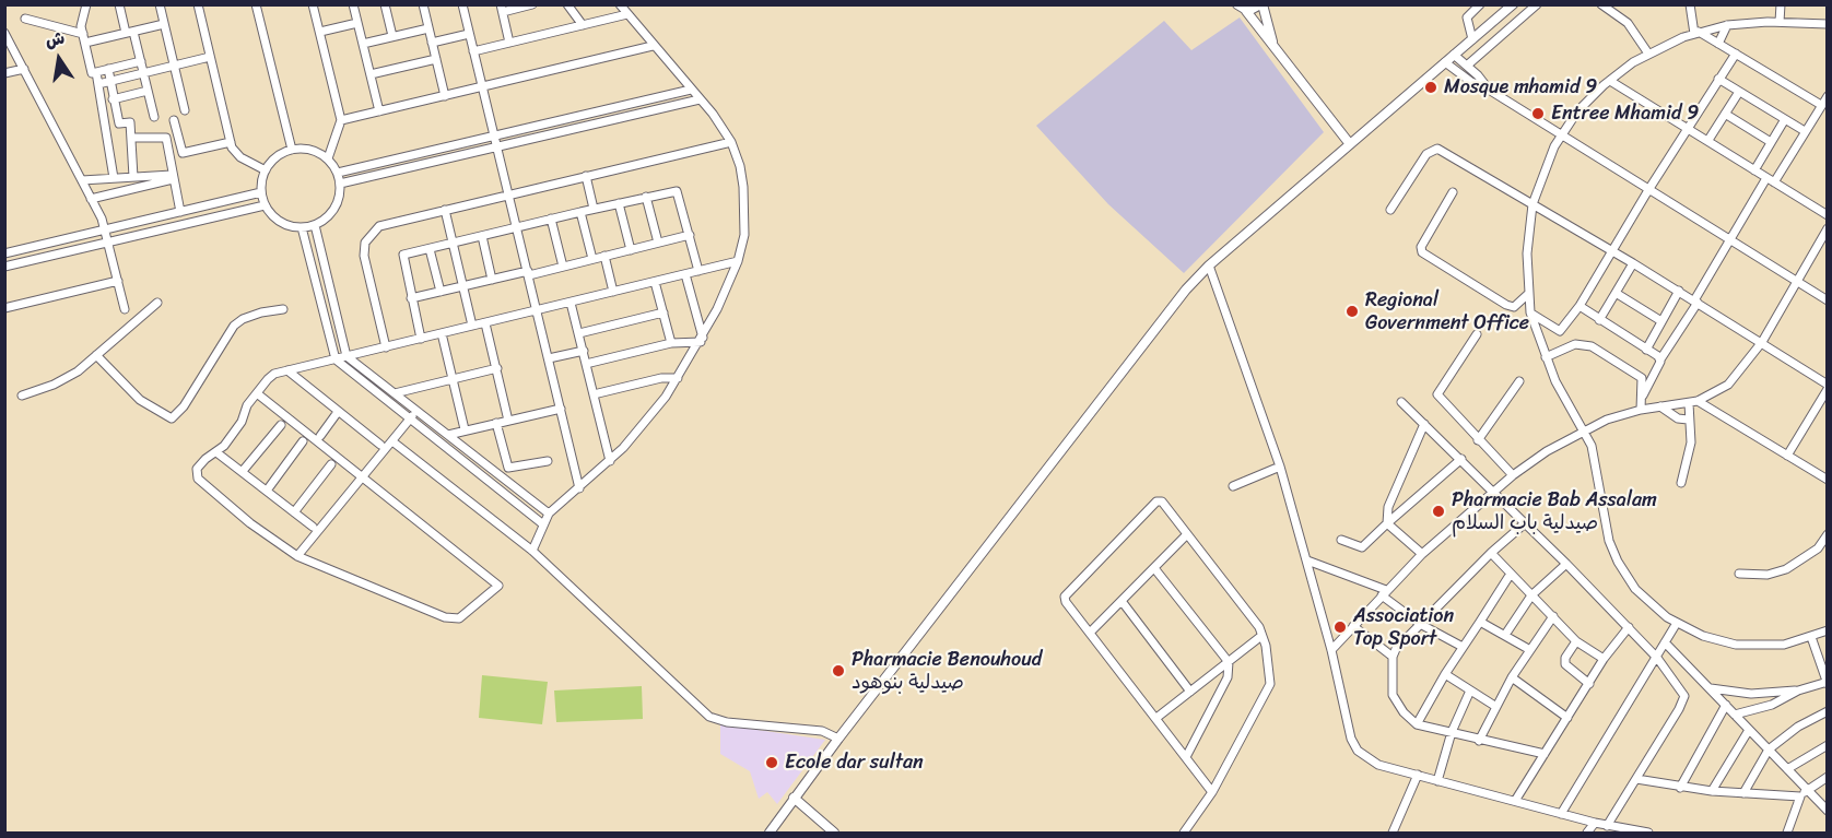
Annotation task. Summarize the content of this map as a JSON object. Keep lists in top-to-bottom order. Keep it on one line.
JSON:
{"places":["Mosque mhamid 9","Entree Mhamid 9","Regional Government Office","Pharmacie Bab Assalam صيدلية باب السلام","Association Top Sport","Pharmacie Benouhoud صيدلية بنوهود","Ecole dar sultan"],"north":"top"}
